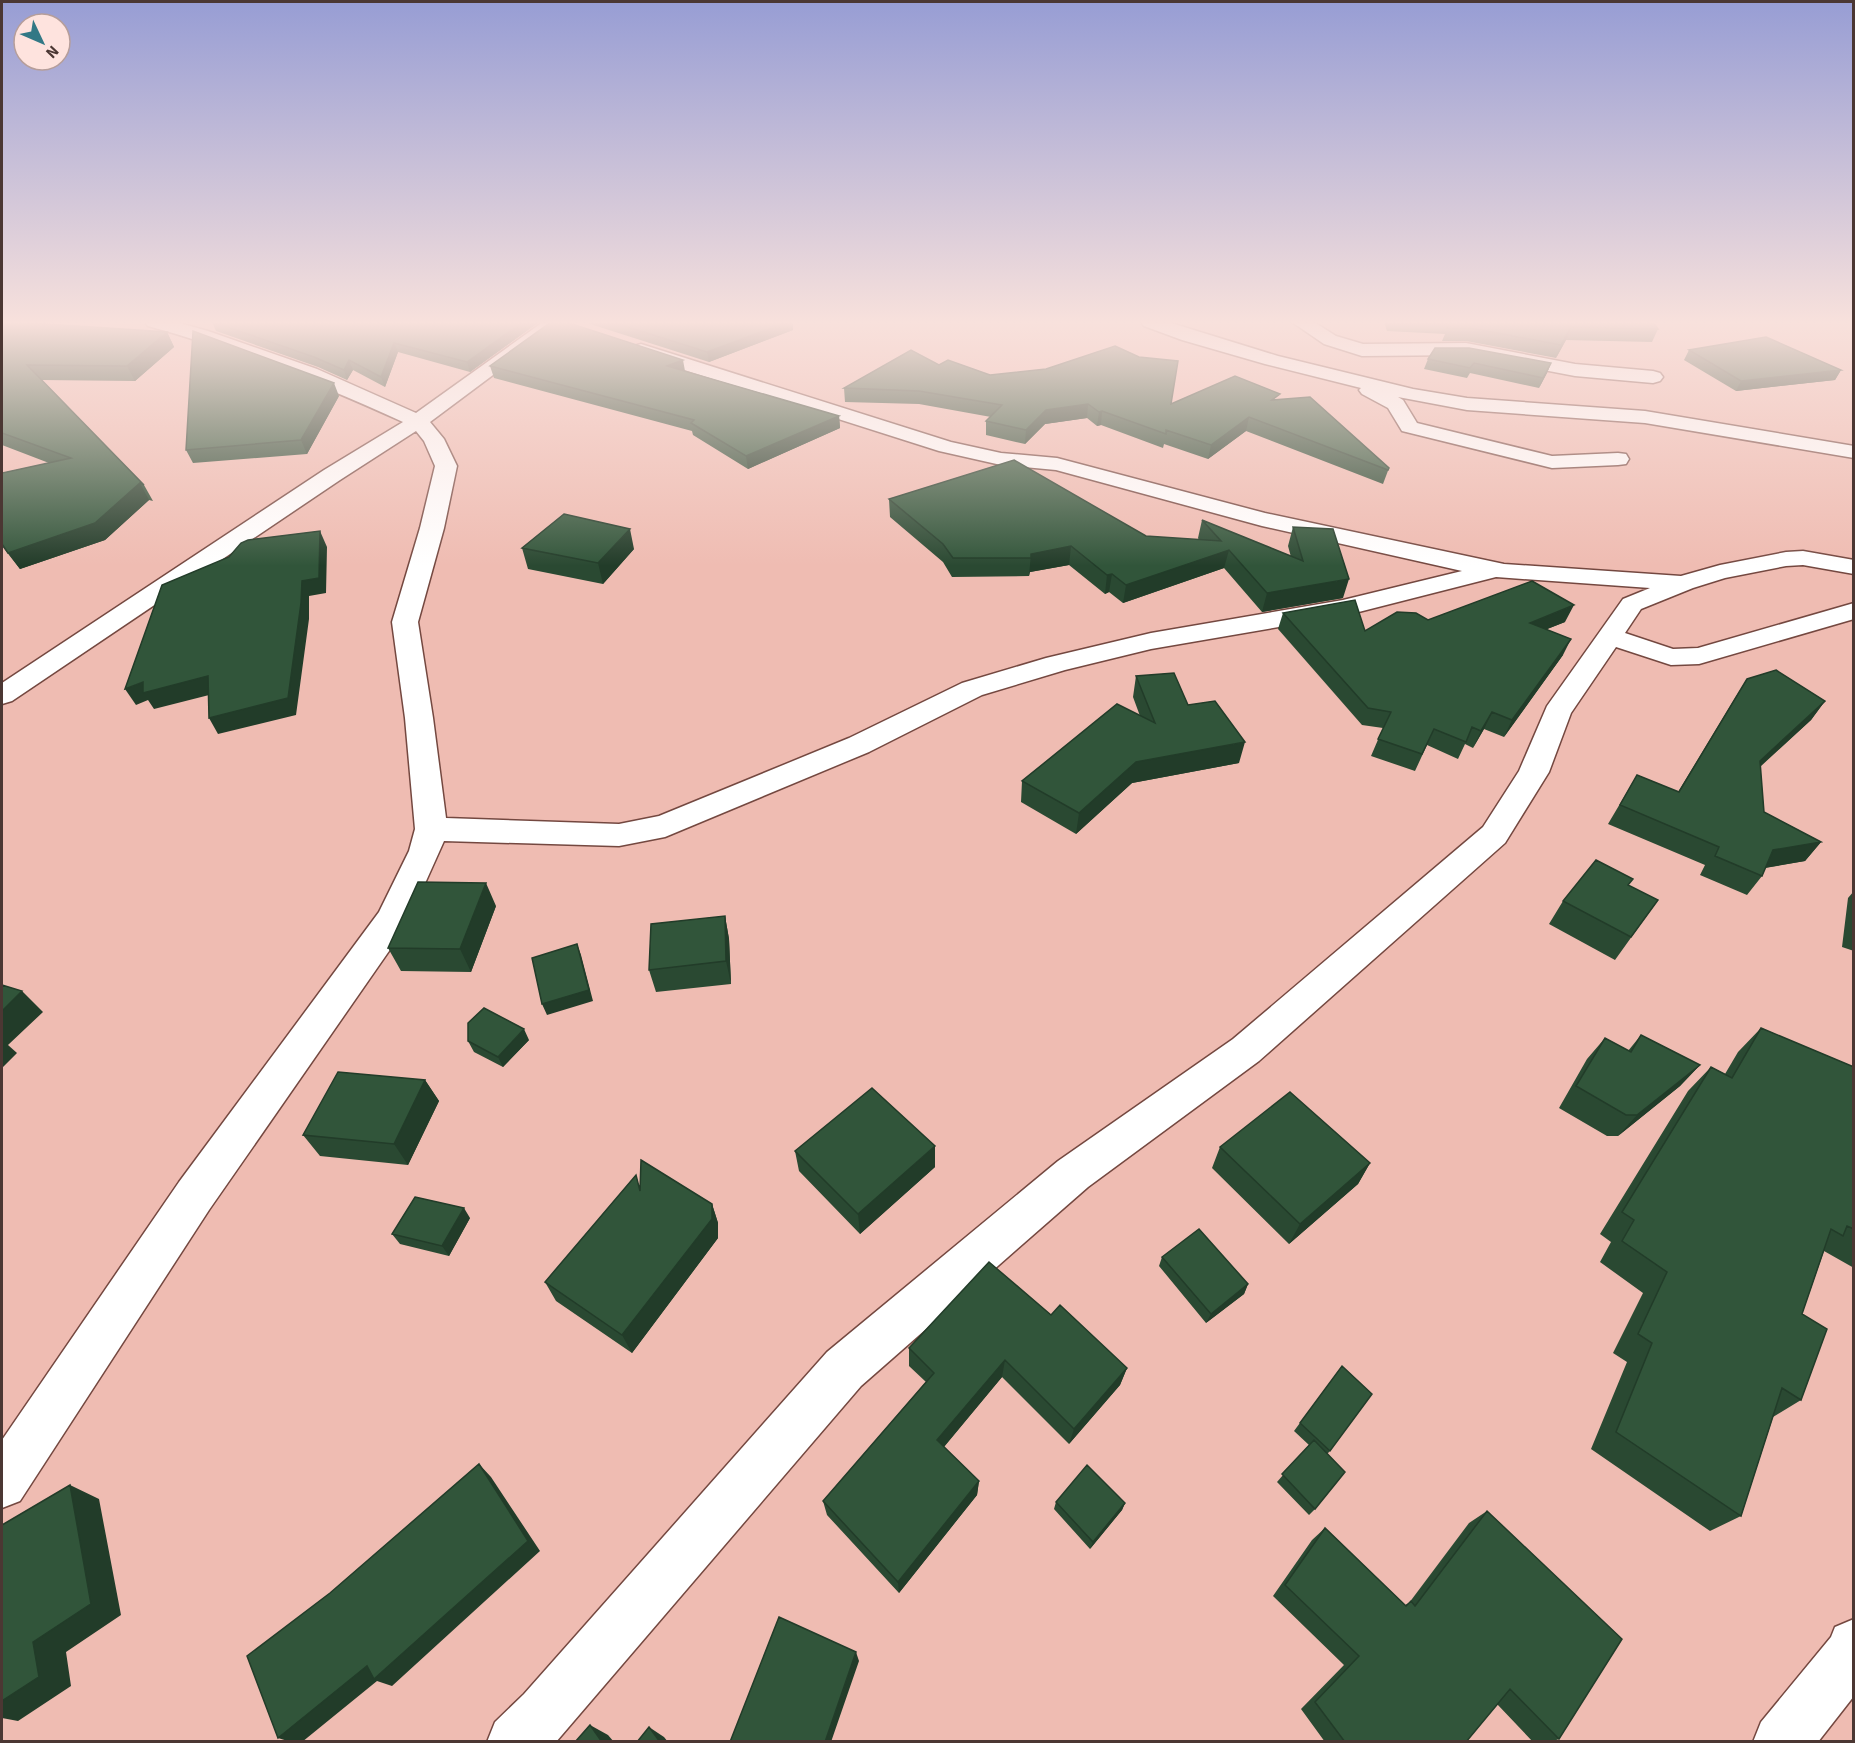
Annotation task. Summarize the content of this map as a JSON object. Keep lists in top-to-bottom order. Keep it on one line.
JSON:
{"north":"bottom right"}
